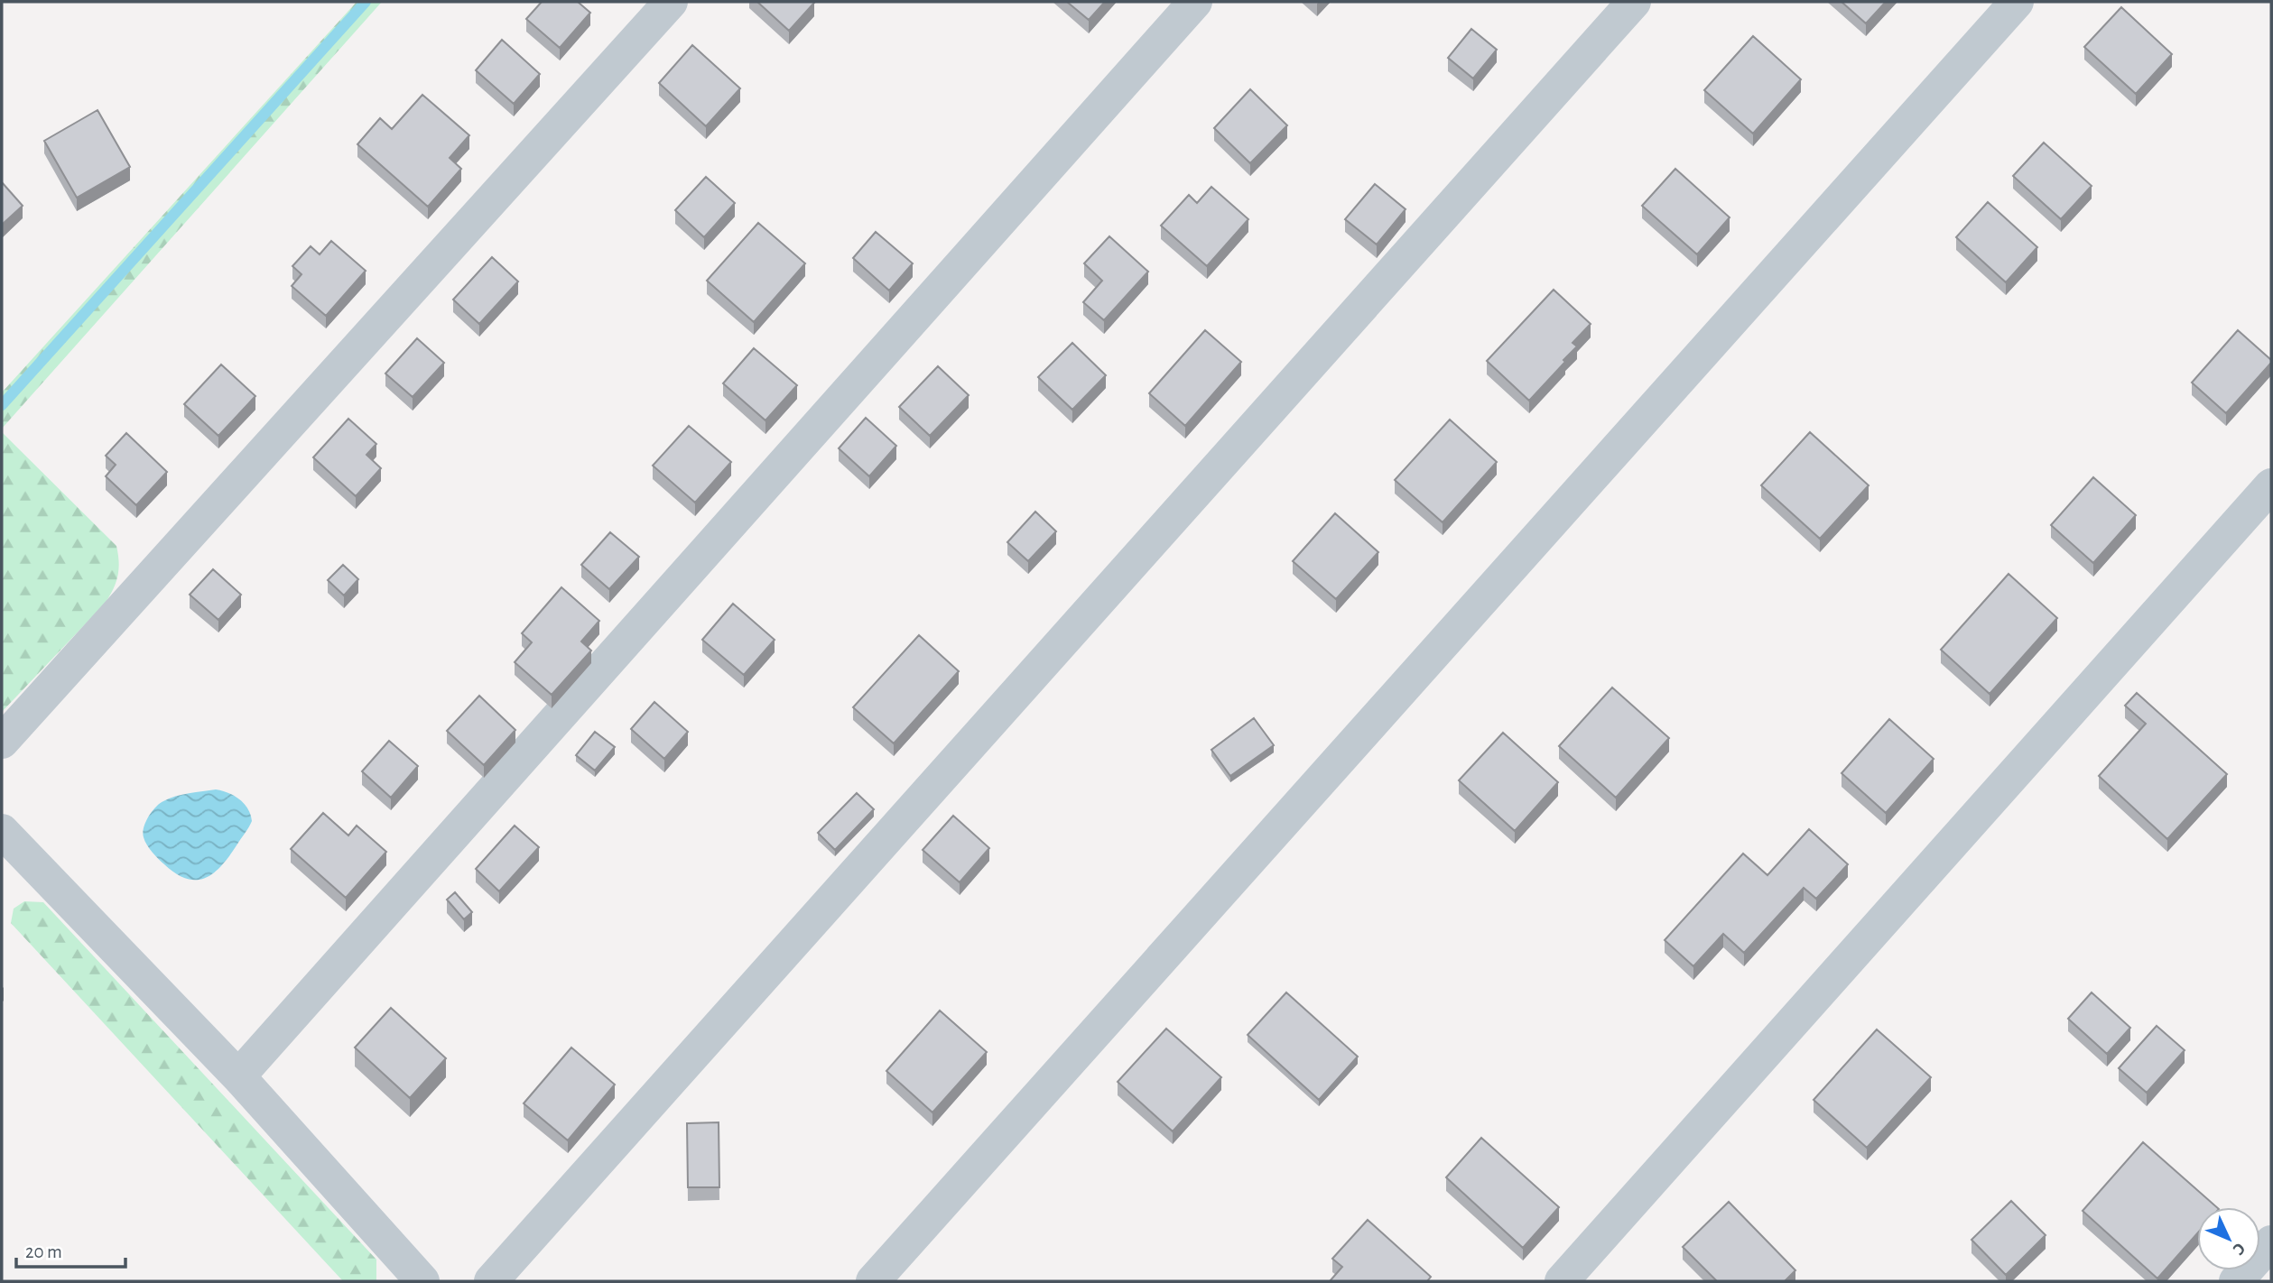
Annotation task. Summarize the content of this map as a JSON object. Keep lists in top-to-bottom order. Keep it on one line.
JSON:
{"scale_bar":"20 m","north":"bottom right"}
